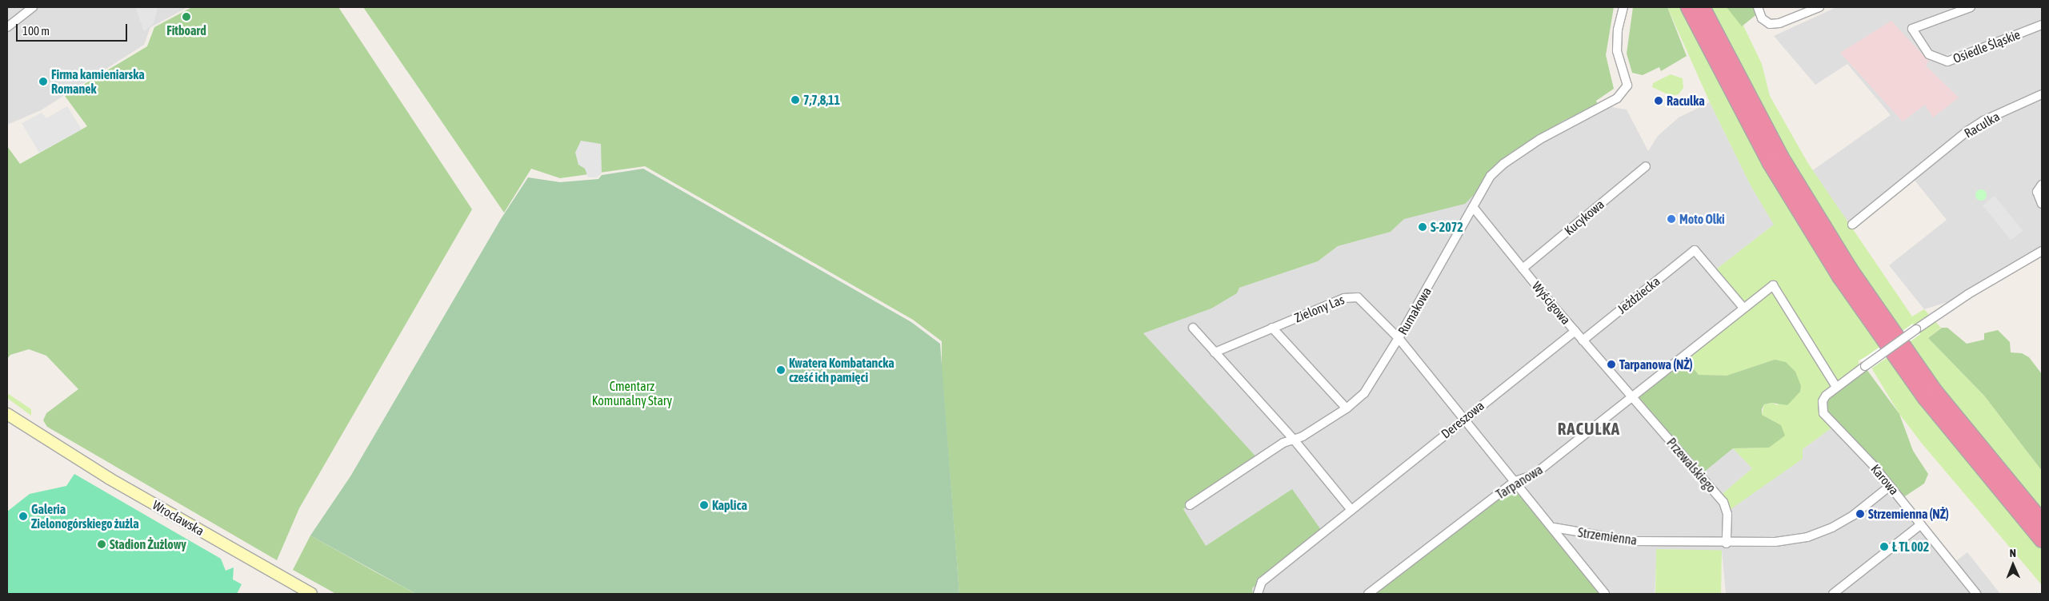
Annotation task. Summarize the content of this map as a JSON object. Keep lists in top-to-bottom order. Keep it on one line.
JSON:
{"streets":{"main road":["Wrocławska"],"street":["Osiedle Śląskie","Raculka","Kucykowa","Jeździecka","Wyścigowa","Zielony Las","Rumakowa","Dereszowa","Przewalskiego","Karowa","Tarpanowa","Strzemienna"]},"crossings":[["Kucykowa","Wyścigowa"],["Jeździecka","Wyścigowa"],["Jeździecka","Tarpanowa"],["Wyścigowa","Rumakowa"],["Wyścigowa","Dereszowa"],["Wyścigowa","Przewalskiego"],["Wyścigowa","Tarpanowa"],["Zielony Las","Rumakowa"],["Przewalskiego","Tarpanowa"],["Przewalskiego","Strzemienna"],["Karowa","Strzemienna"]],"districts":["RACULKA"],"parks":["Cmentarz Komunalny Stary"],"places":["Fitboard","Firma kamieniarska Romanek","7,7,8,11","Raculka","Moto Olki","S-2072","Tarpanowa (NŻ)","Kwatera Kombatancka cześć ich pamięci","Kaplica","Strzemienna (NŻ)","Galeria Zielonogórskiego żużla","Stadion Żużlowy","Ł TL 002"],"scale_bar":"100 m","north":"top"}
